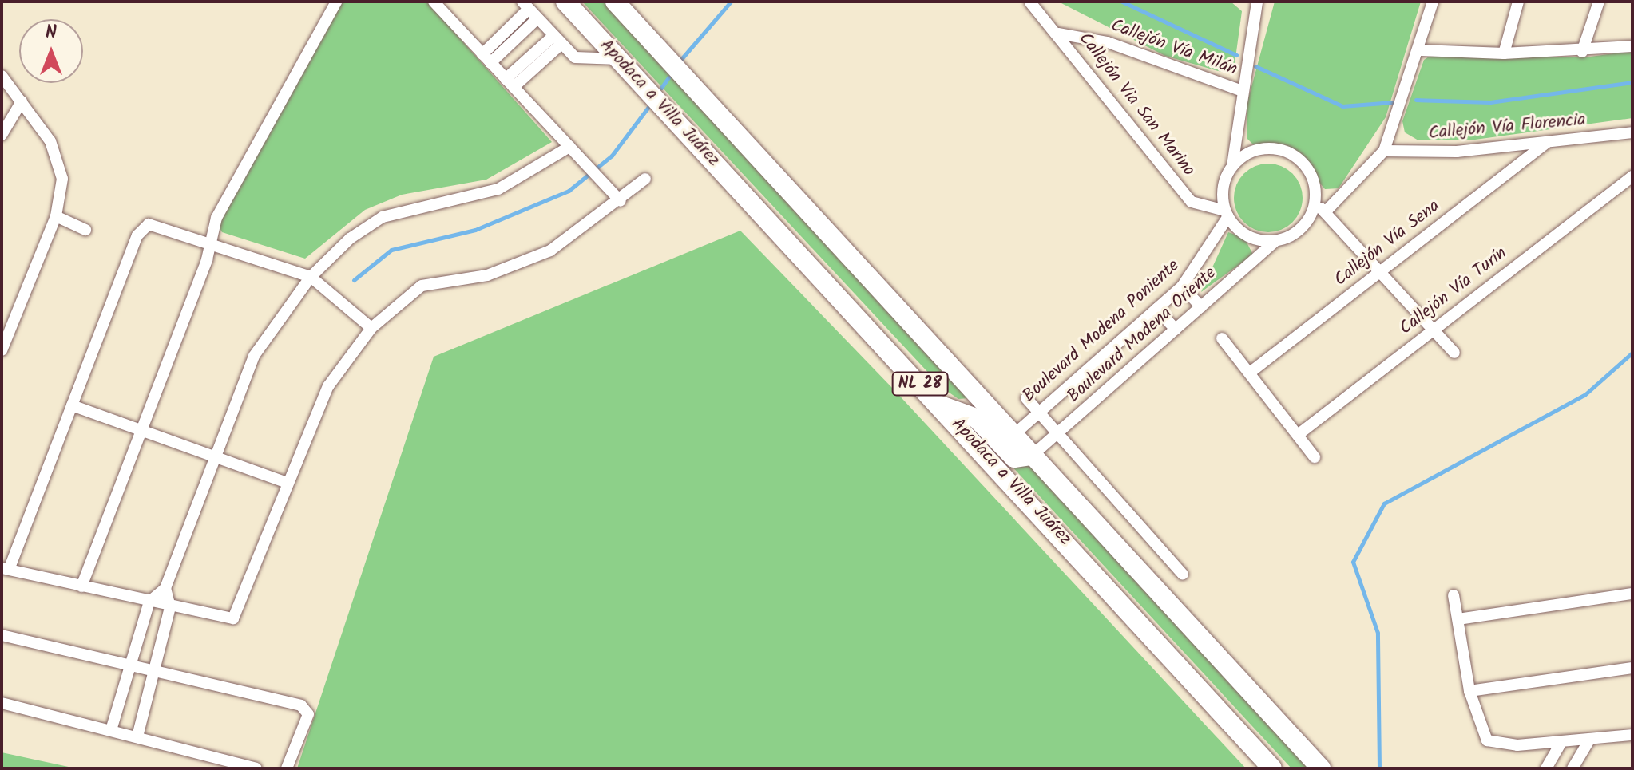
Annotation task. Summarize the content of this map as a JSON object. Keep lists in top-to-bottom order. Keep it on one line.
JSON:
{"streets":{"main road":["Apodaca a Villa Juárez","NL 28"],"street":["Callejón Vía Milán","Callejón Via San Marino","Callejón Vía Florencia","Callejón Vía Sena","Callejón Vía Turín","Boulevard Modena Poniente","Boulevard Modena Oriente"]},"crossings":[["Callejón Vía Milán","Callejón Via San Marino"],["Apodaca a Villa Juárez","Boulevard Modena Poniente"],["Apodaca a Villa Juárez","Boulevard Modena Oriente"],["Callejón Via San Marino","Boulevard Modena Poniente"],["Callejón Via San Marino","Boulevard Modena Oriente"],["Callejón Vía Florencia","Callejón Vía Sena"],["Boulevard Modena Poniente","Boulevard Modena Oriente"]],"north":"top"}
